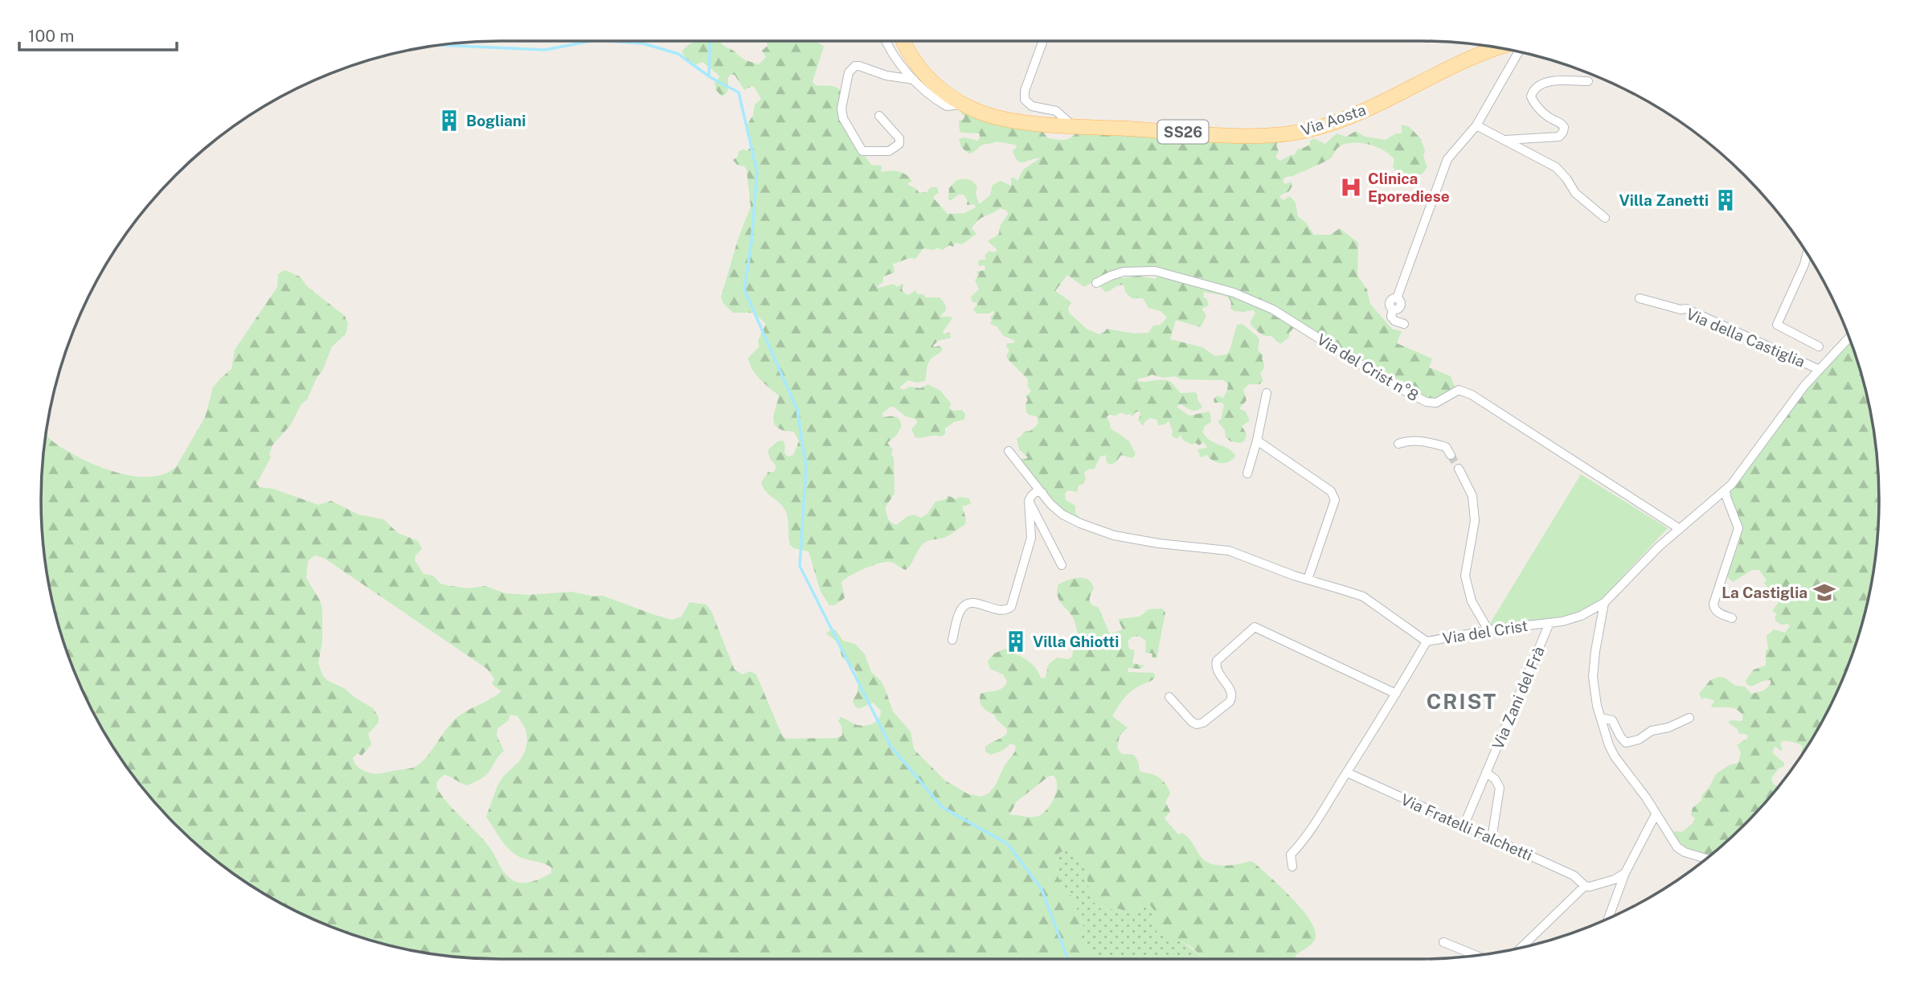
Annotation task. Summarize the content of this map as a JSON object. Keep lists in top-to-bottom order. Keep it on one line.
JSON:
{"streets":{"main road":["Via Aosta","SS26"],"street":["Via della Castiglia","Via del Crist n°8","Via del Crist","Via Zani del Frà","Via Fratelli Falchetti"]},"crossings":[["Via della Castiglia","Via del Crist"],["Via del Crist n°8","Via del Crist"],["Via del Crist","Via Zani del Frà"],["Via del Crist","Via Fratelli Falchetti"],["Via Zani del Frà","Via Fratelli Falchetti"]],"districts":["CRIST"],"places":{"building":["Bogliani","Villa Zanetti","Villa Ghiotti"],"hospital":["Clinica Eporediese"],"school or university":["La Castiglia"]},"scale_bar":"100 m"}
